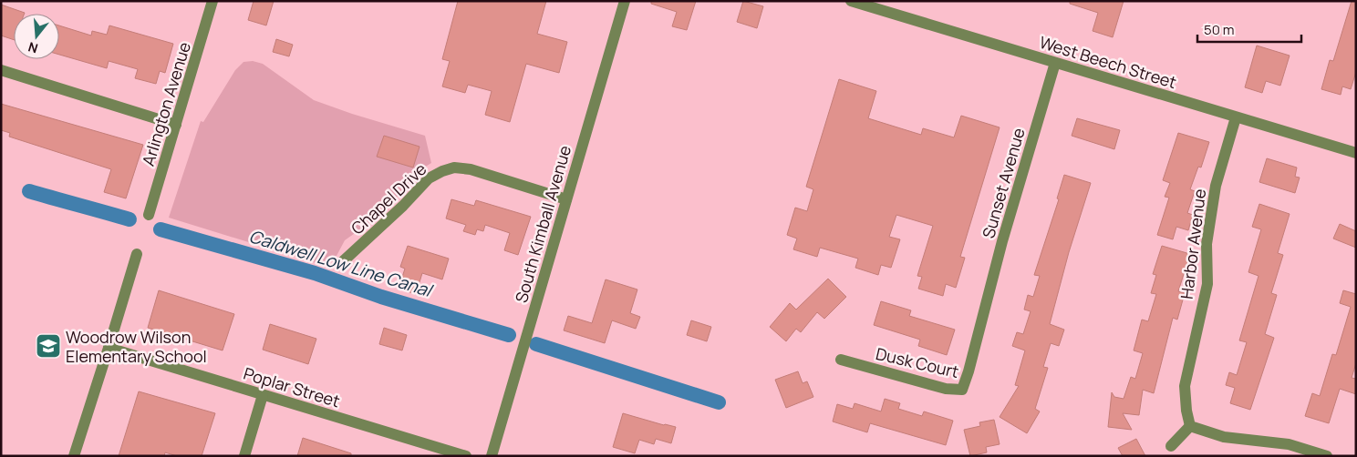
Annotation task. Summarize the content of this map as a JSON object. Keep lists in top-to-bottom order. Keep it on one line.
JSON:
{"streets":{"street":["West Beech Street","Arlington Avenue","Sunset Avenue","Chapel Drive","South Kimball Avenue","Harbor Avenue","Dusk Court","Poplar Street"]},"crossings":[["West Beech Street","Sunset Avenue"],["West Beech Street","Harbor Avenue"],["Sunset Avenue","Dusk Court"],["Chapel Drive","South Kimball Avenue"]],"water":["Caldwell Low Line Canal"],"places":{"school or university":["Woodrow Wilson Elementary School"]},"scale_bar":"50 m","north":"bottom"}
